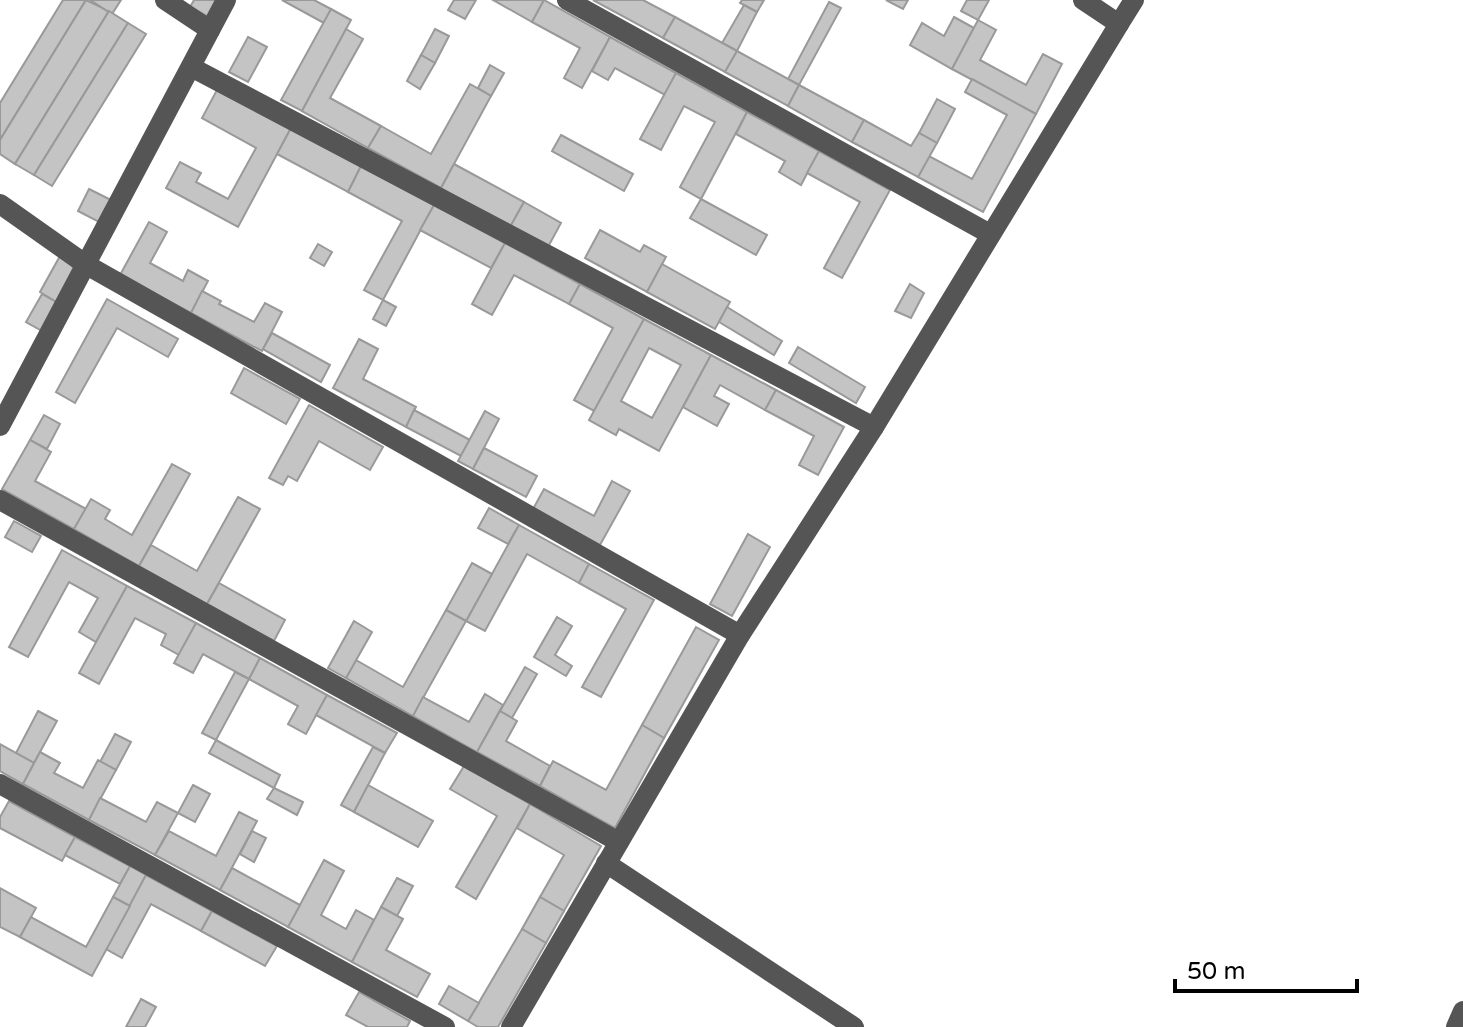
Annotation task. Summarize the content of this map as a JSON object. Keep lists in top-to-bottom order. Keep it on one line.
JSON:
{"scale_bar":"50 m"}
